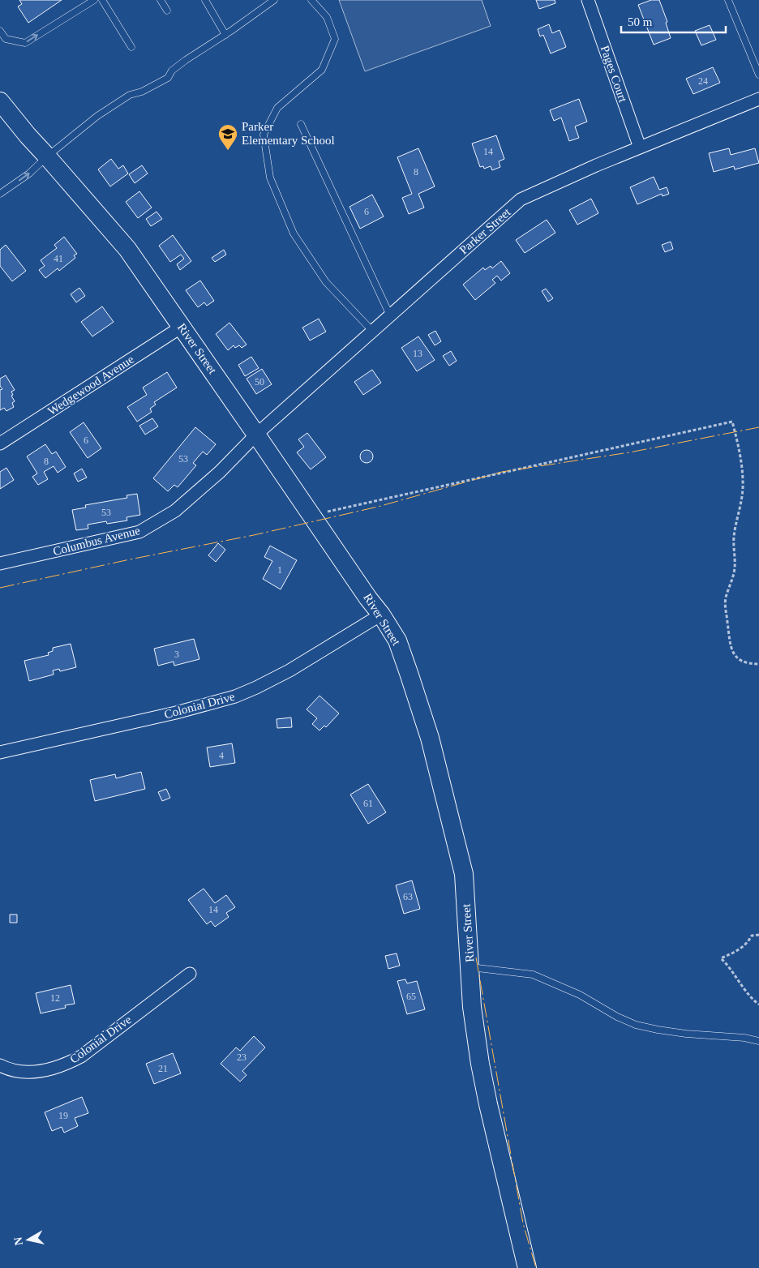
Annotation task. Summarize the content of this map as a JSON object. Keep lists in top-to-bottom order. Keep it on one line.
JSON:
{"streets":{"main road":["River Street"],"street":["Pages Court","Parker Street","Wedgewood Avenue","Columbus Avenue","Colonial Drive"]},"crossings":[["Pages Court","Parker Street"],["Parker Street","River Street"],["Parker Street","Columbus Avenue"],["River Street","Wedgewood Avenue"],["River Street","Columbus Avenue"],["River Street","Colonial Drive"]],"places":{"school or university":["Parker Elementary School"]},"house_numbers":["24","14","8","6","41","13","50","6","53","8","53","1","3","4","61","63","14","65","12","23","21","19"],"scale_bar":"50 m","north":"left"}
